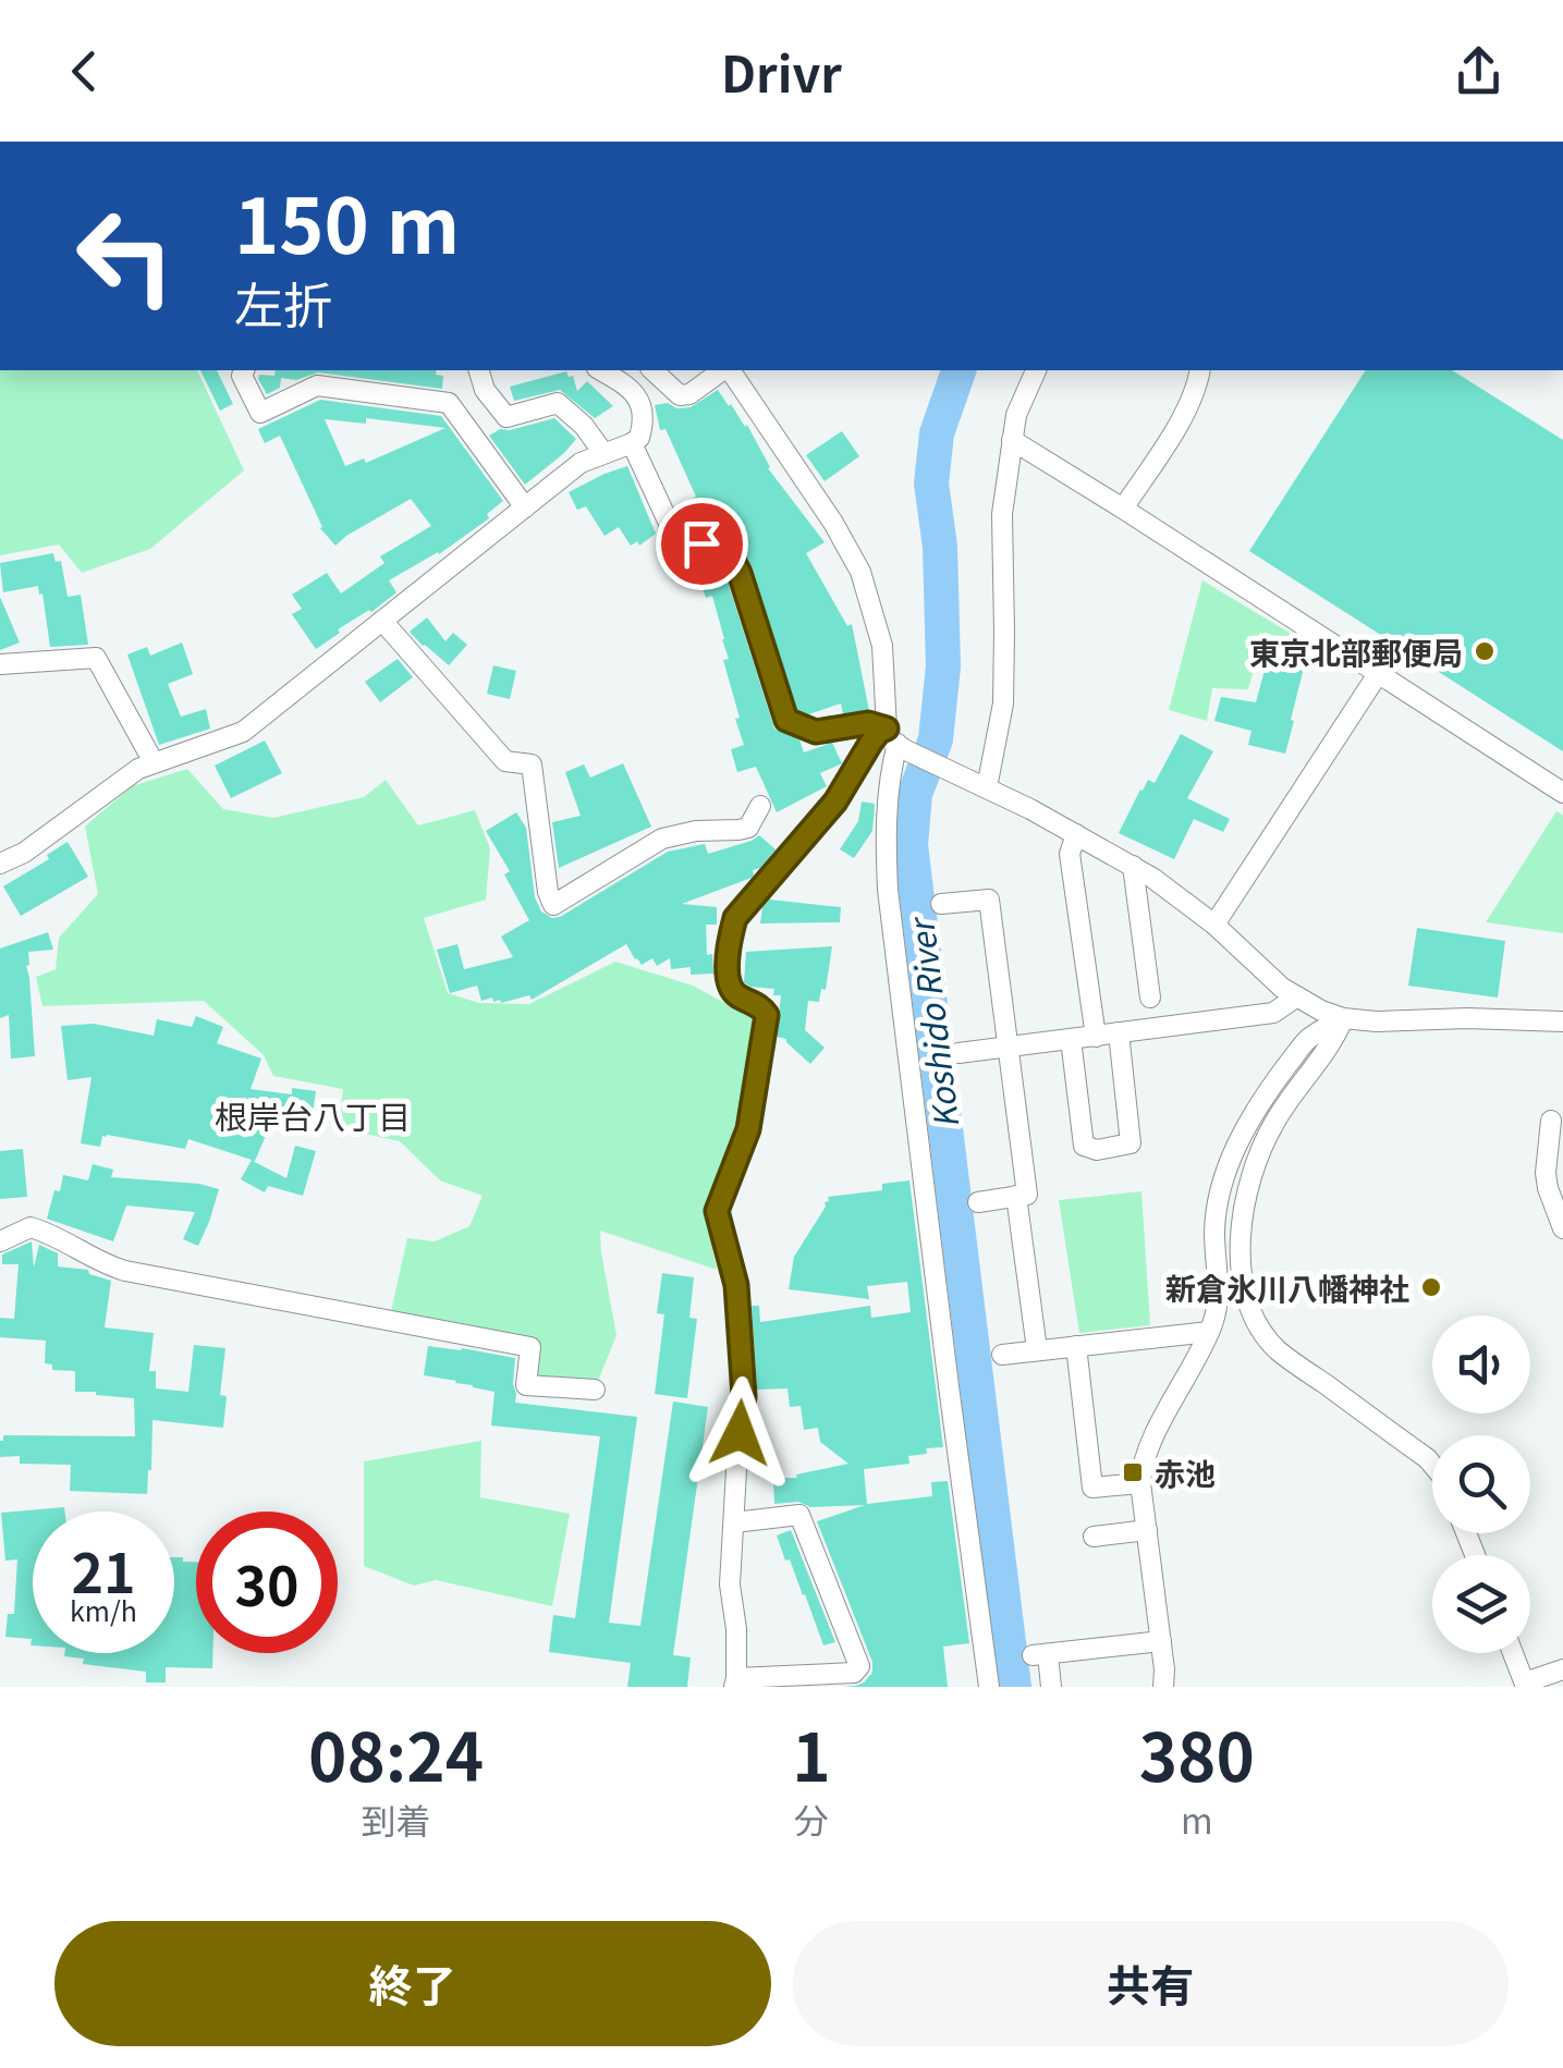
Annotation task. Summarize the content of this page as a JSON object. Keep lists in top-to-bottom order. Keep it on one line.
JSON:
{"districts":["根岸台八丁目"],"water":["Koshido River"],"places":{"other":["東京北部郵便局","新倉氷川八幡神社"],"transit":["赤池"]},"page":{"header":"Drivr","turn":["150 m","左折"],"speed":"21 km/h","limit":"30","eta":["08:24","到着","1","分","380","m"],"buttons":["終了","共有"]}}
